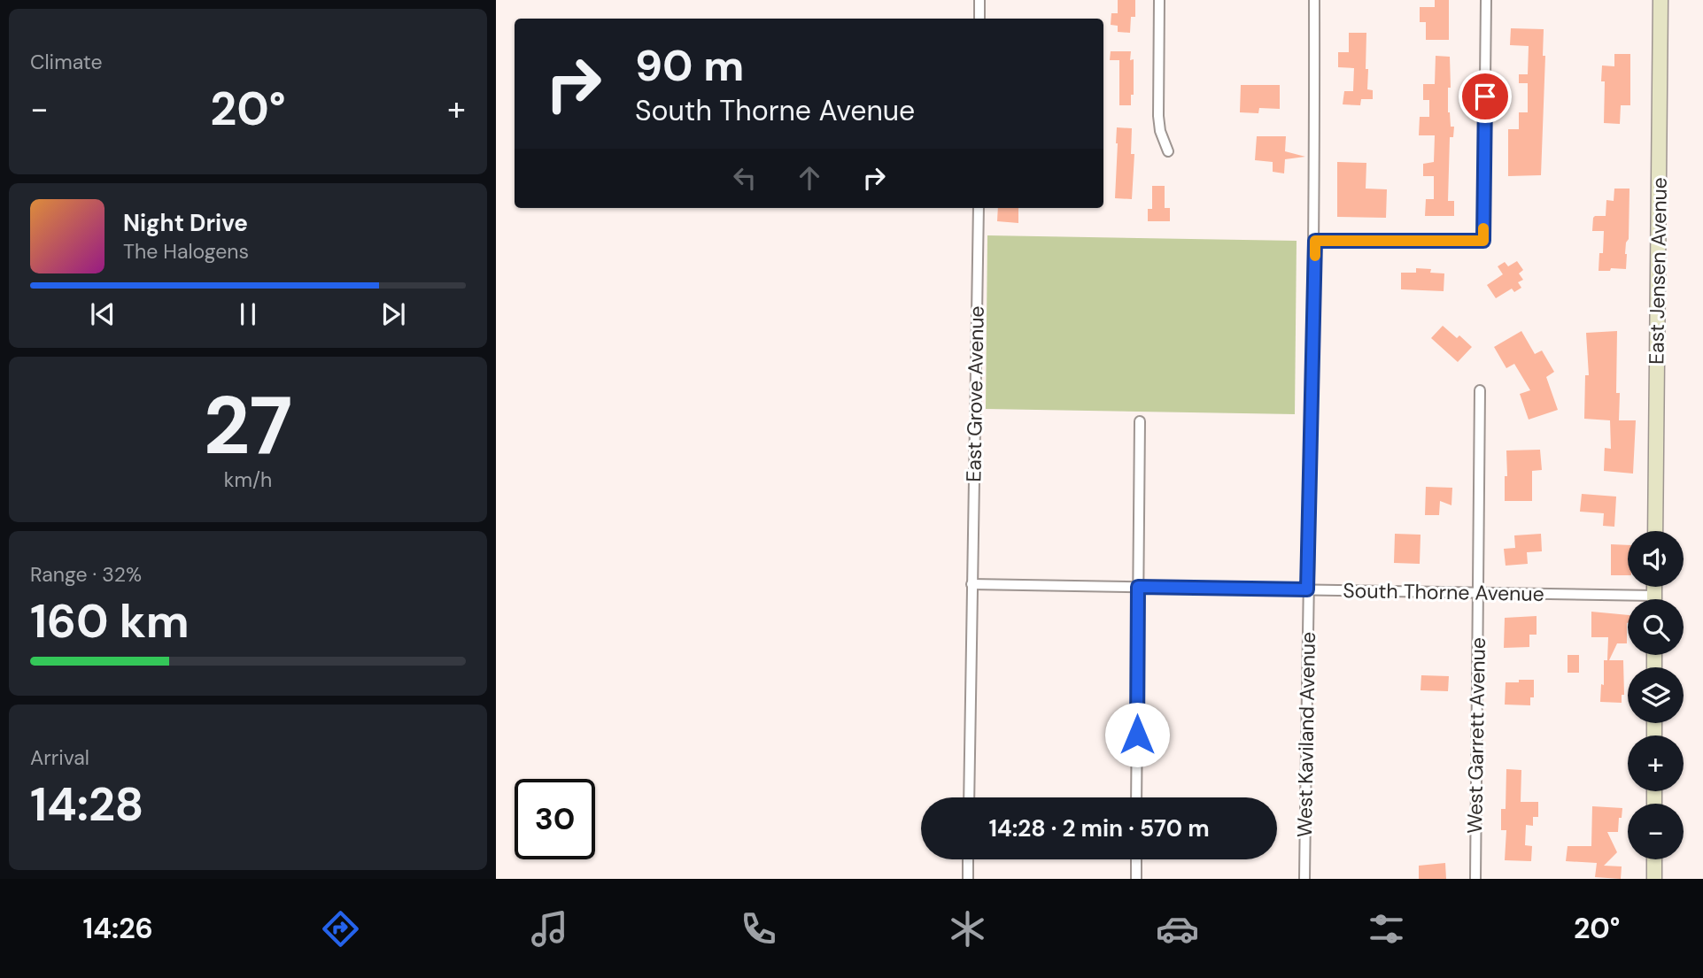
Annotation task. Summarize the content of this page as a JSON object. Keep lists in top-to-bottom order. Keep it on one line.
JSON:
{"streets":{"street":["East Jensen Avenue","East Grove Avenue","South Thorne Avenue","West Kaviland Avenue","West Garrett Avenue"]},"crossings":[["East Grove Avenue","South Thorne Avenue"],["South Thorne Avenue","West Kaviland Avenue"],["South Thorne Avenue","West Garrett Avenue"]],"page":{"tile":["Climate",["27","km/h"],["Range · 32%","160 km"],["Arrival","14:28"]],"turn":["90 m","South Thorne Avenue"],"heat":["−","20°","+"],"song":["Night Drive","The Halogens"],"map_buttons":["+","−"],"limit":"30","trip":"14:28 · 2 min · 570 m","tabs":["14:26","20°"]}}
